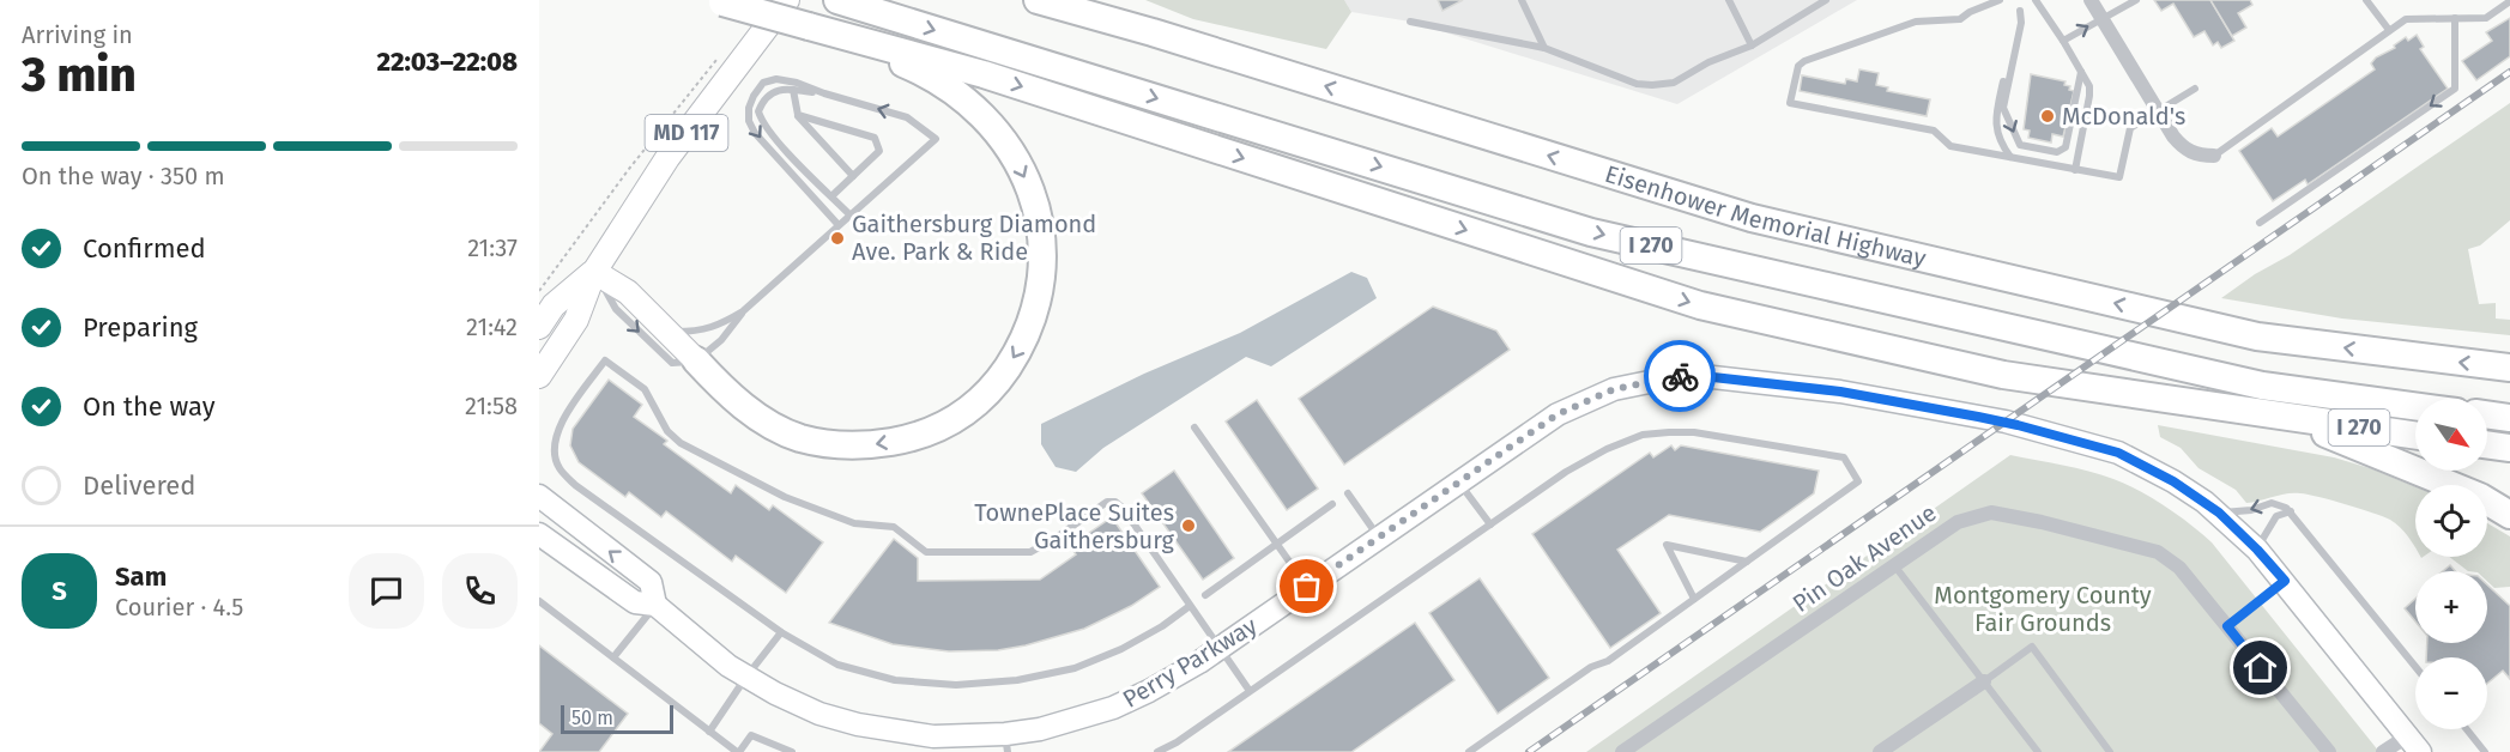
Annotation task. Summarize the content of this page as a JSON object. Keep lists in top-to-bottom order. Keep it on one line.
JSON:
{"streets":{"highway":["Eisenhower Memorial Highway","I 270"],"main road":["MD 117"],"street":["Pin Oak Avenue","Perry Parkway"]},"parks":["Montgomery County Fair Grounds"],"places":["McDonald's","Gaithersburg Diamond Ave. Park & Ride","TownePlace Suites Gaithersburg"],"scale_bar":"50 m","north":"bottom right","page":{"heading":["3 min","Arriving in","22:03–22:08"],"panel":["Sam","Courier · 4.5"],"bar":"On the way · 350 m","list":[["Confirmed","21:37"],["Preparing","21:42"],["On the way","21:58"],"Delivered"],"map_buttons":["+","−"],"round":"S","scale":"50 m"}}
